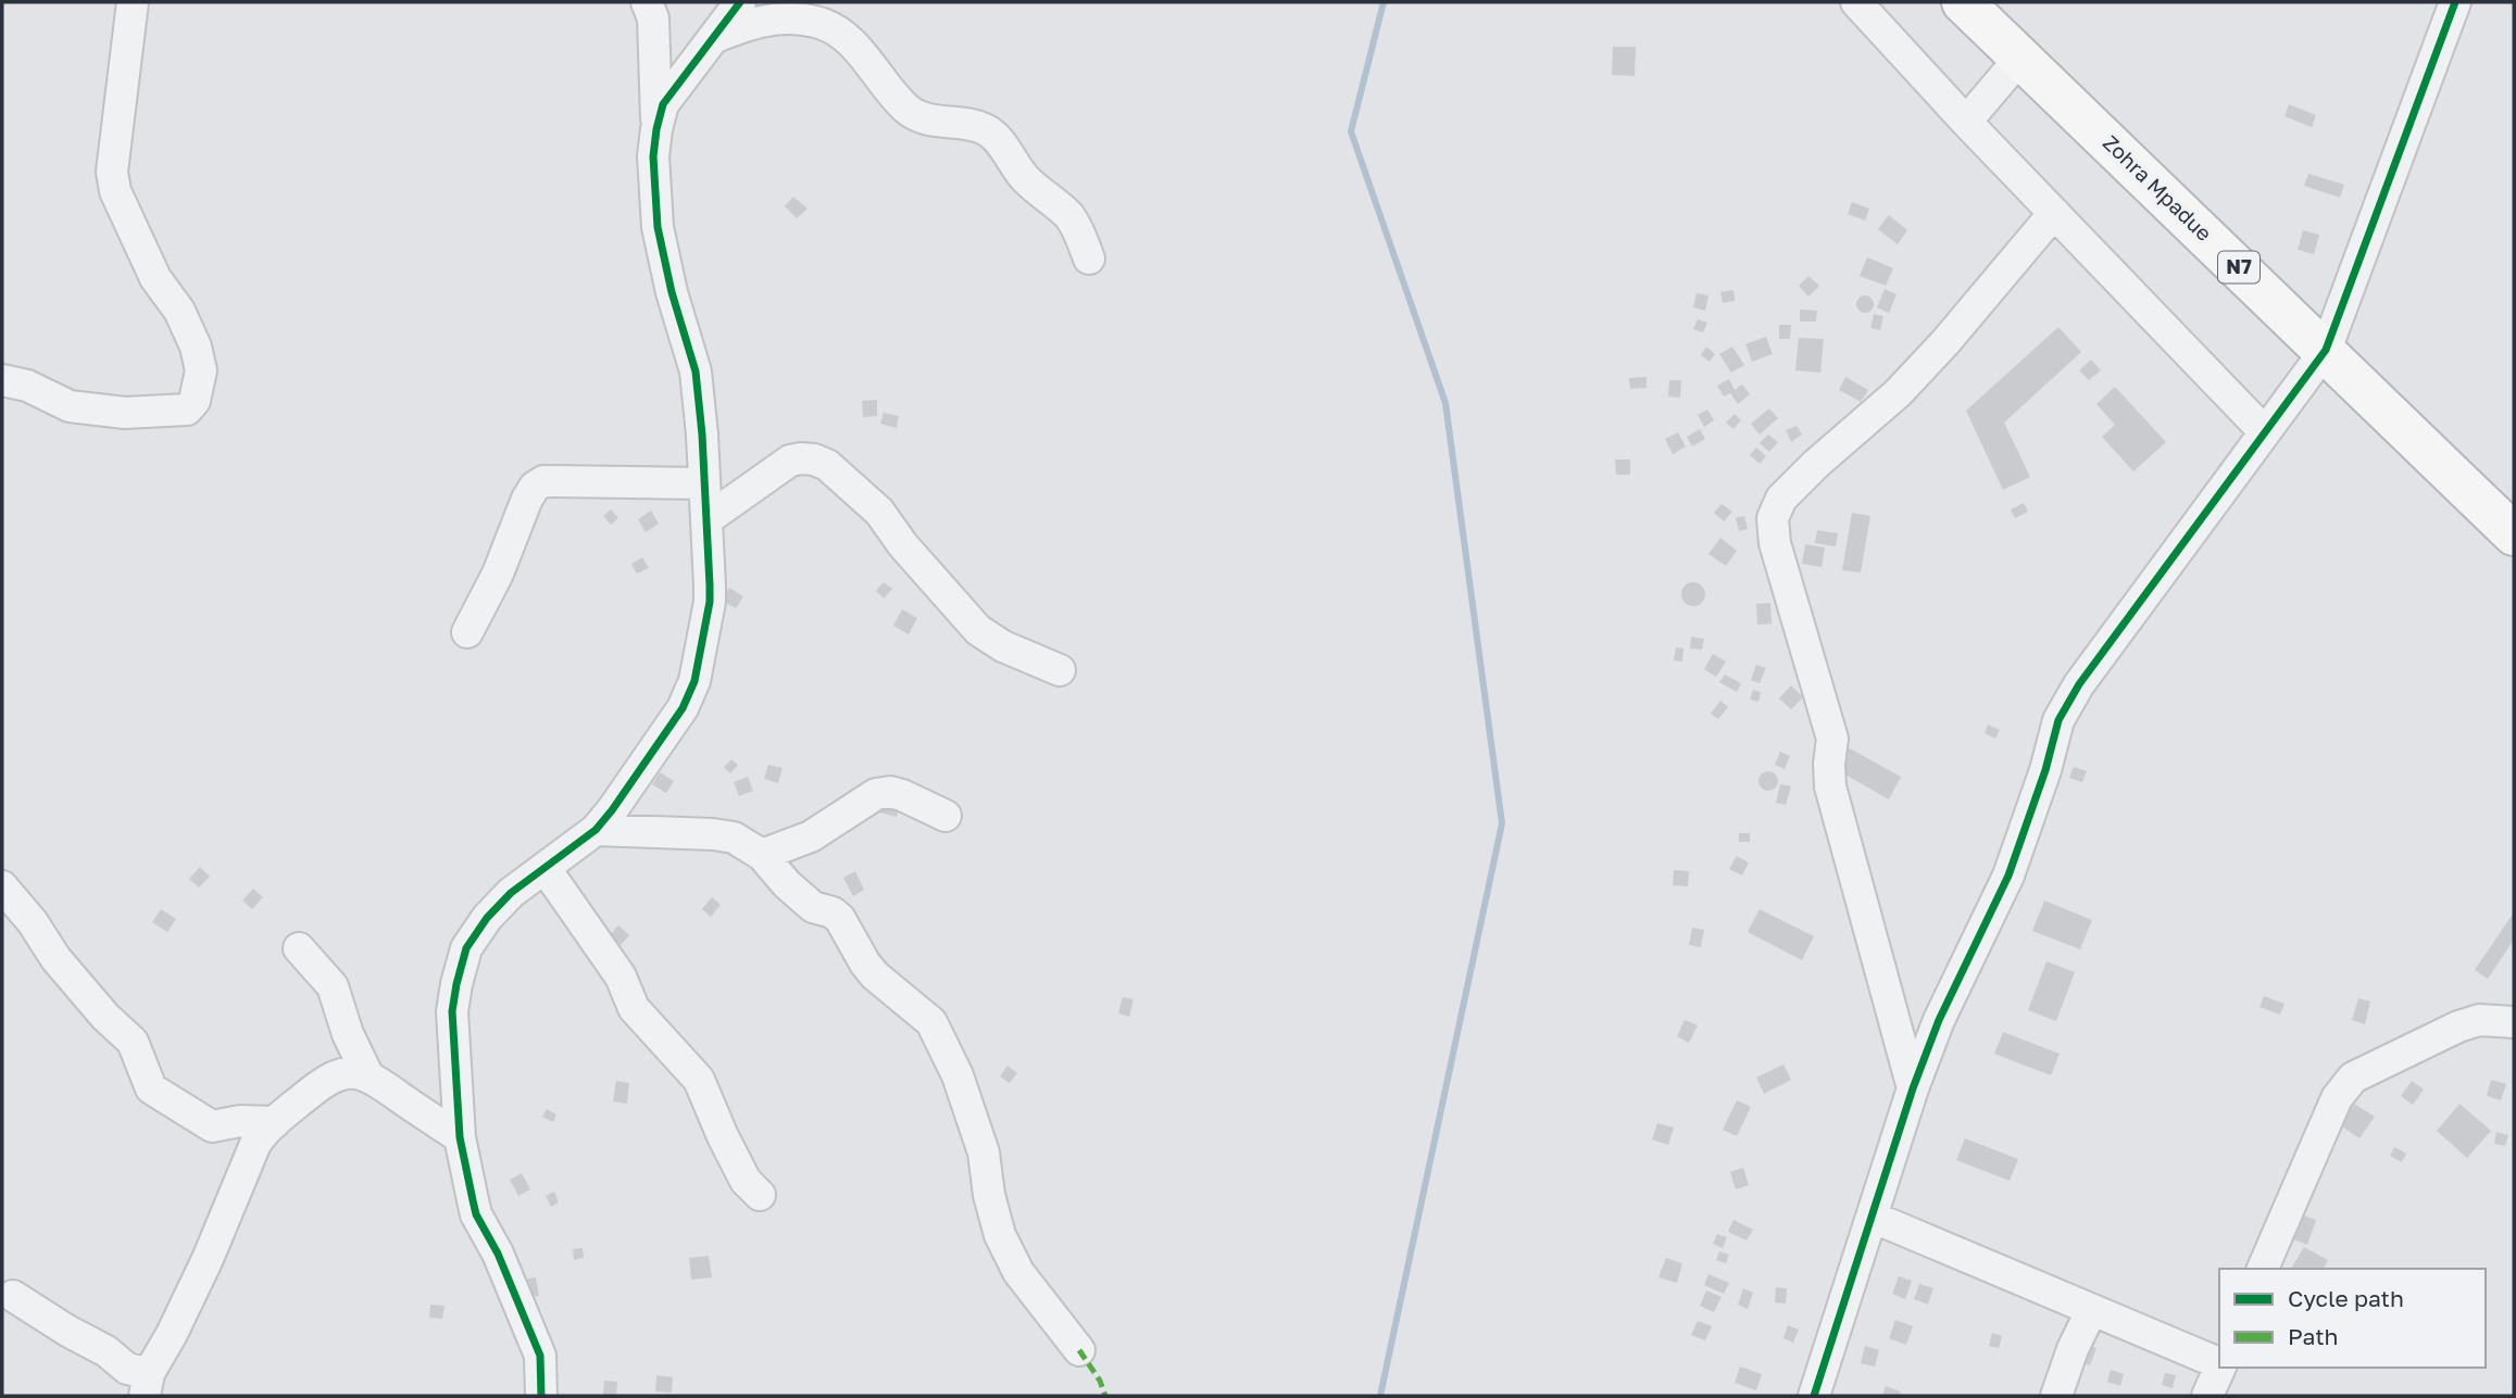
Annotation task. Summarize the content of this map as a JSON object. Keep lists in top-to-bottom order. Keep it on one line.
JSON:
{"streets":{"highway":["Zohra Mpadue","N7"]},"legend":["Cycle path","Path"]}
